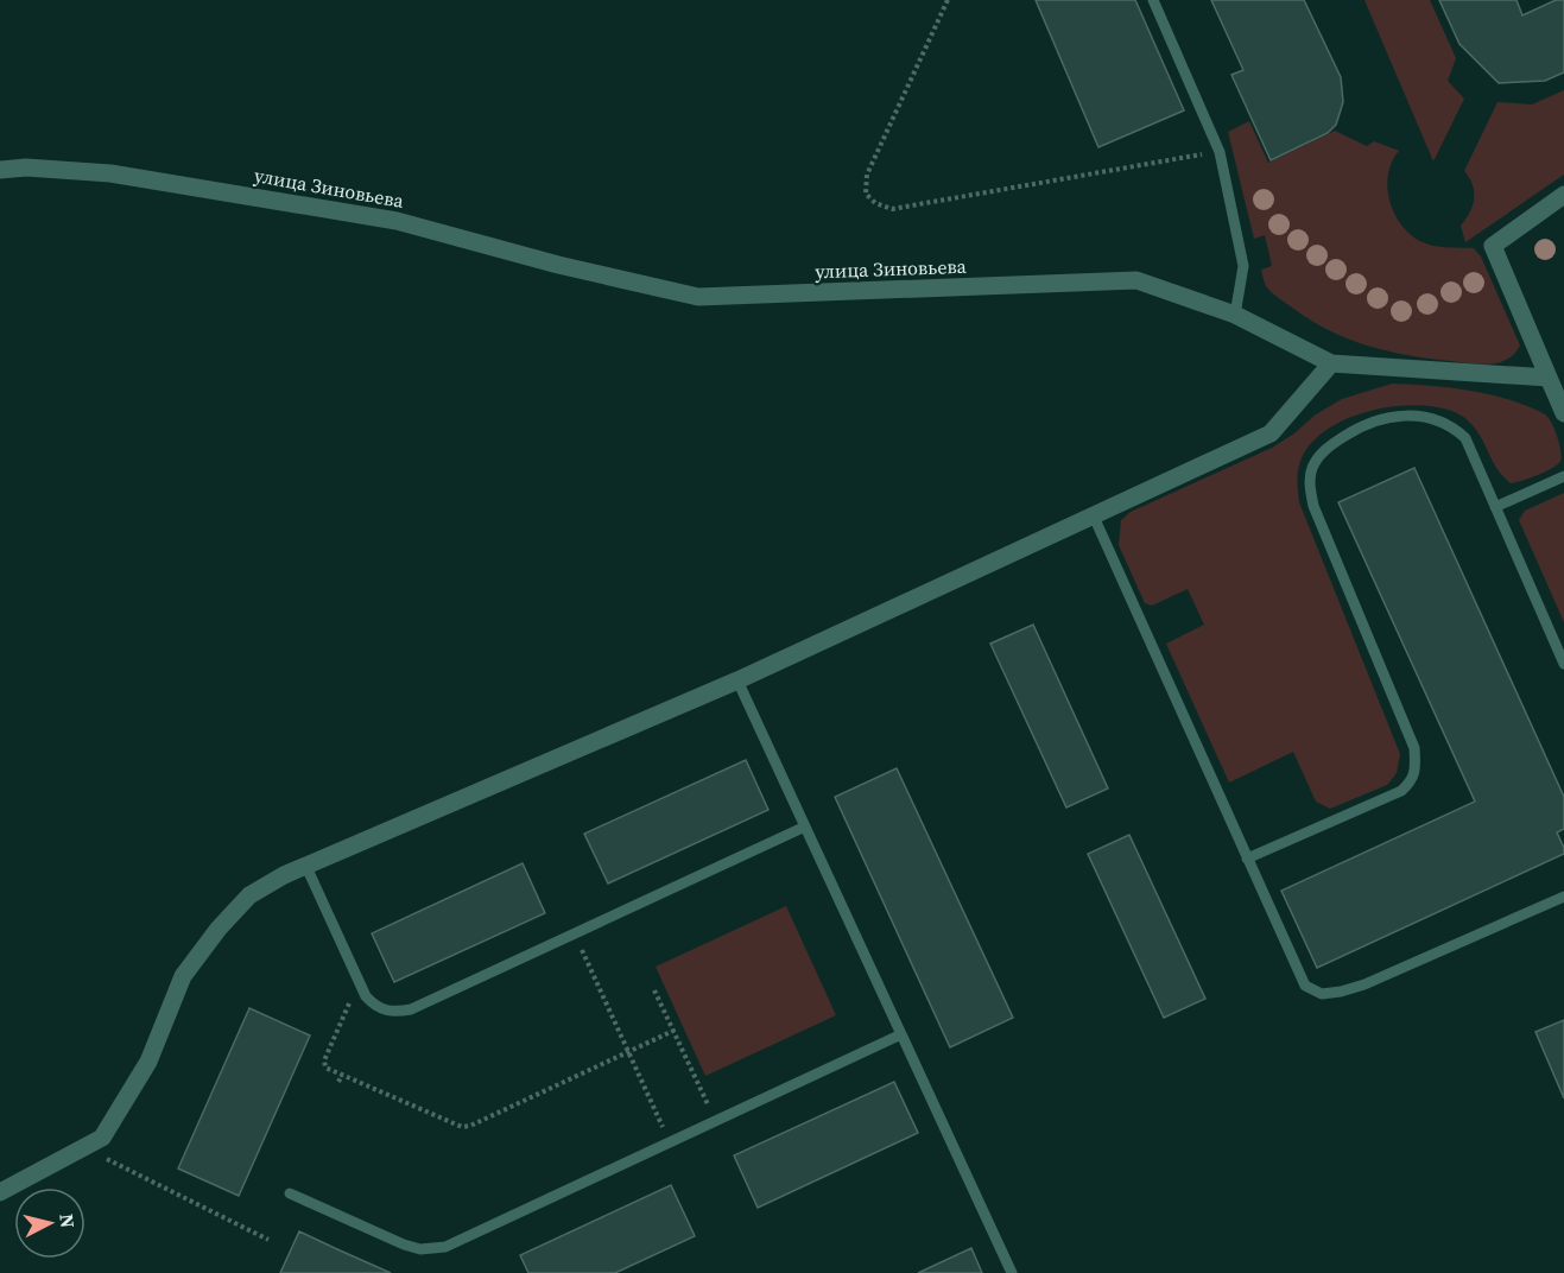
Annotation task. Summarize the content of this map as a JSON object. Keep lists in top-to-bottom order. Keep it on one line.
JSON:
{"streets":{"street":["улица Зиновьева"]},"north":"right"}
